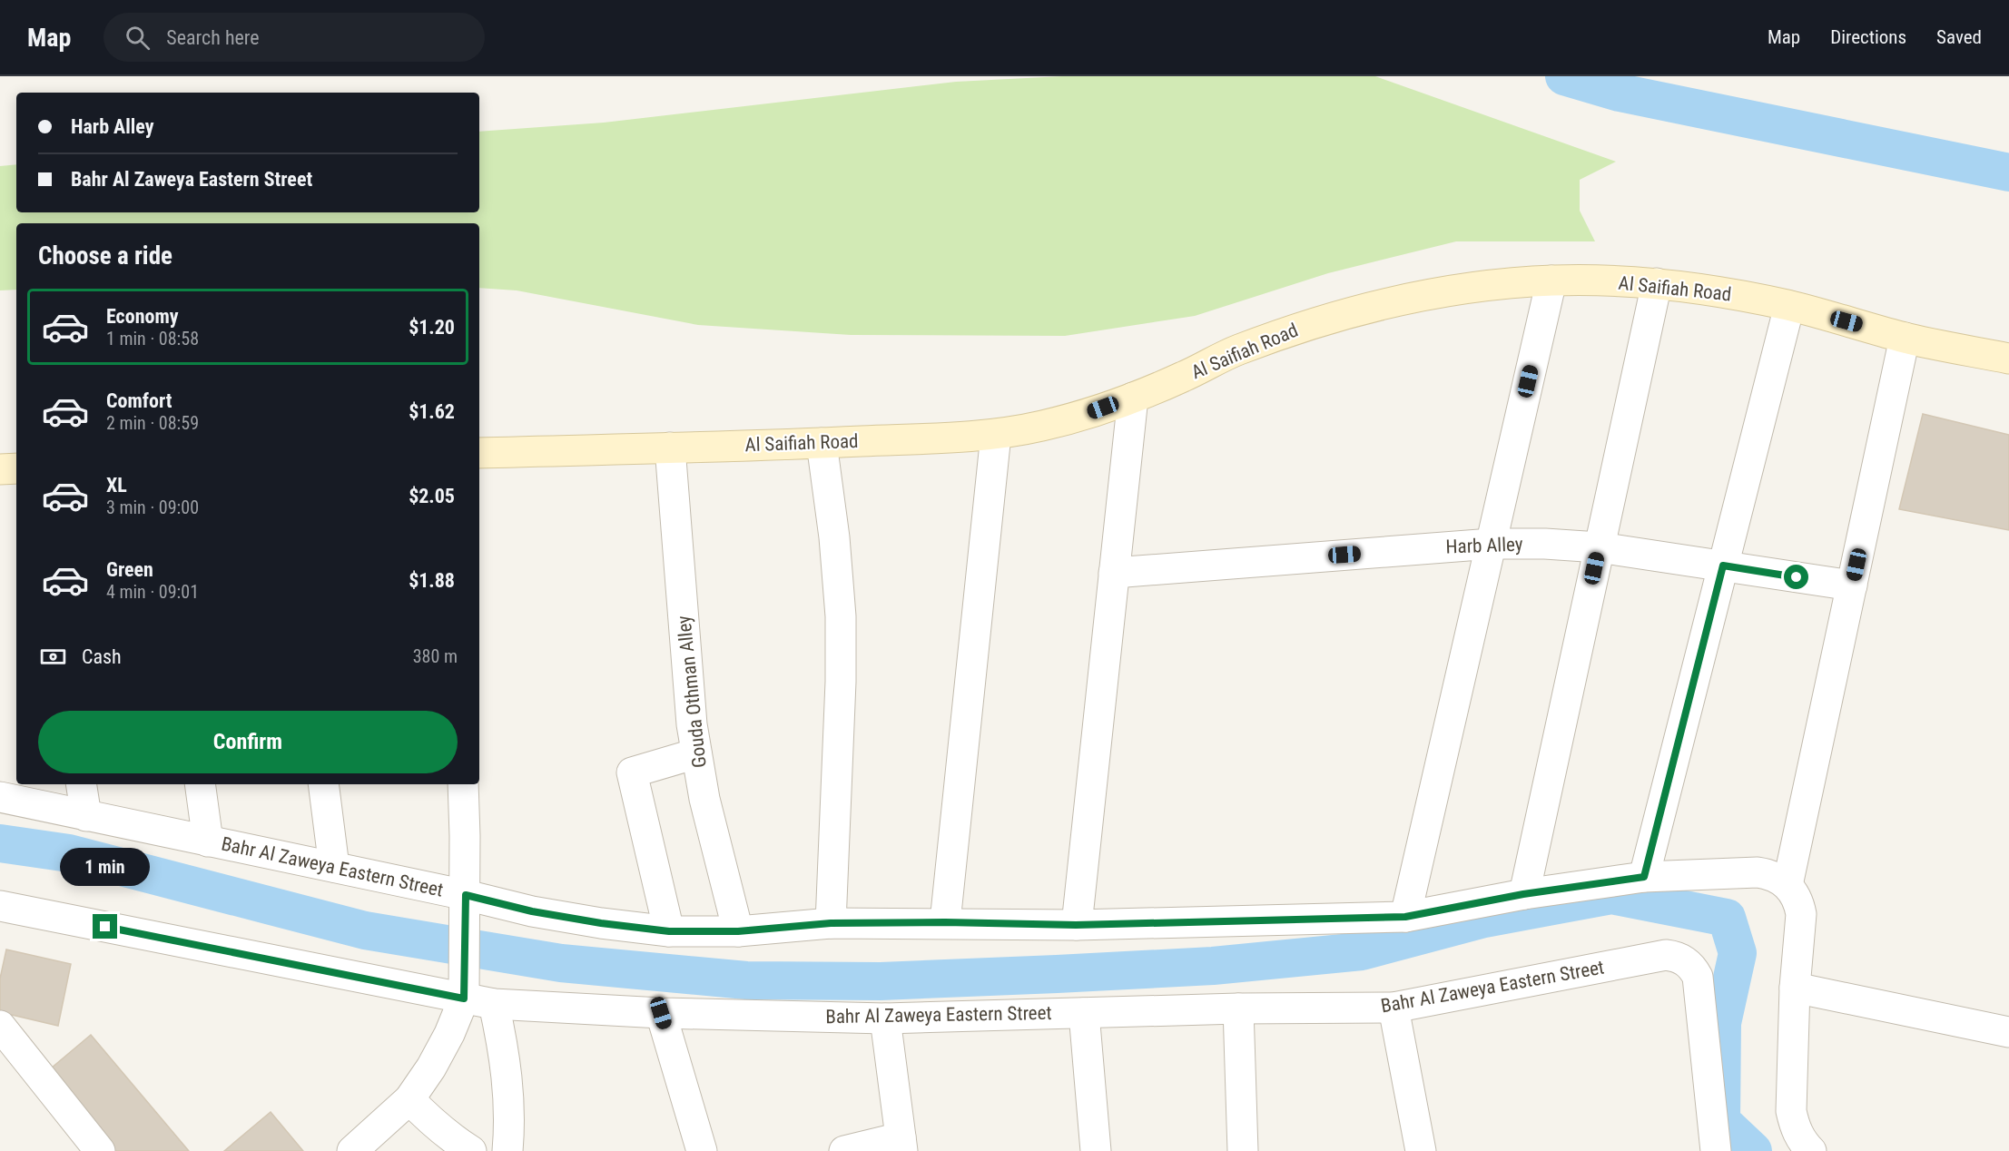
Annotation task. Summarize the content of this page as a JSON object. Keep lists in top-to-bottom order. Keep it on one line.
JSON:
{"streets":{"street":["Al Saifiah Road","Harb Alley","Gouda Othman Alley","Bahr Al Zaweya Eastern Street"]},"crossings":[["Al Saifiah Road","Gouda Othman Alley"],["Gouda Othman Alley","Bahr Al Zaweya Eastern Street"]],"page":{"header":"Map","search":"Search here","nav":["Map","Directions","Saved"],"banner":["Harb Alley","Bahr Al Zaweya Eastern Street"],"heading":"Choose a ride","list":[{"name":"Economy","note":"1 min · 08:58","value":"$1.20"},{"name":"Comfort","note":"2 min · 08:59","value":"$1.62"},{"name":"XL","note":"3 min · 09:00","value":"$2.05"},{"name":"Green","note":"4 min · 09:01","value":"$1.88"}],"pay":["Cash","380 m"],"buttons":"Confirm","bubble":"1 min"}}
